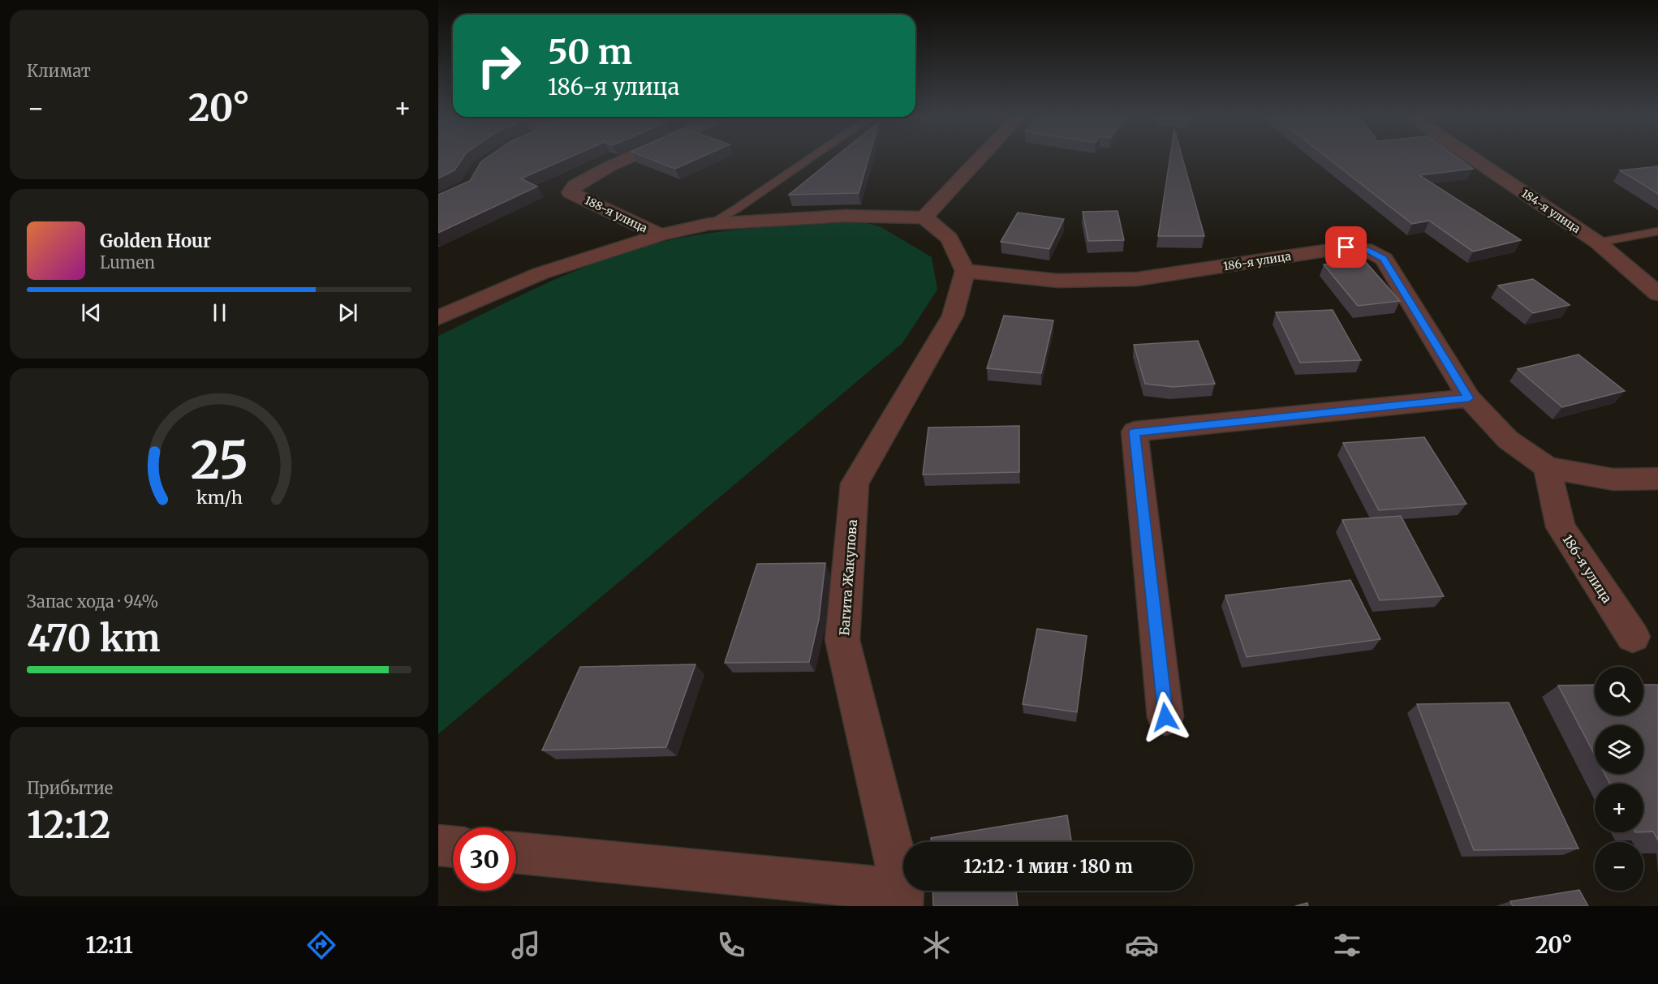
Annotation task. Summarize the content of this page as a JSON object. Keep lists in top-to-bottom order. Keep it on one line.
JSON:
{"streets":{"street":["184-я улица","188-я улица","186-я улица","Багита Жакупова"]},"crossings":[["186-я улица","Багита Жакупова"]],"page":{"tile":["Климат",["Запас хода · 94%","470 km"],["Прибытие","12:12"]],"turn":["50 m","186-я улица"],"heat":["−","20°","+"],"song":["Golden Hour","Lumen"],"map_buttons":["+","−"],"limit":"30","trip":"12:12 · 1 мин · 180 m","tabs":["12:11","20°"],"gauge":["25","km/h"]}}
